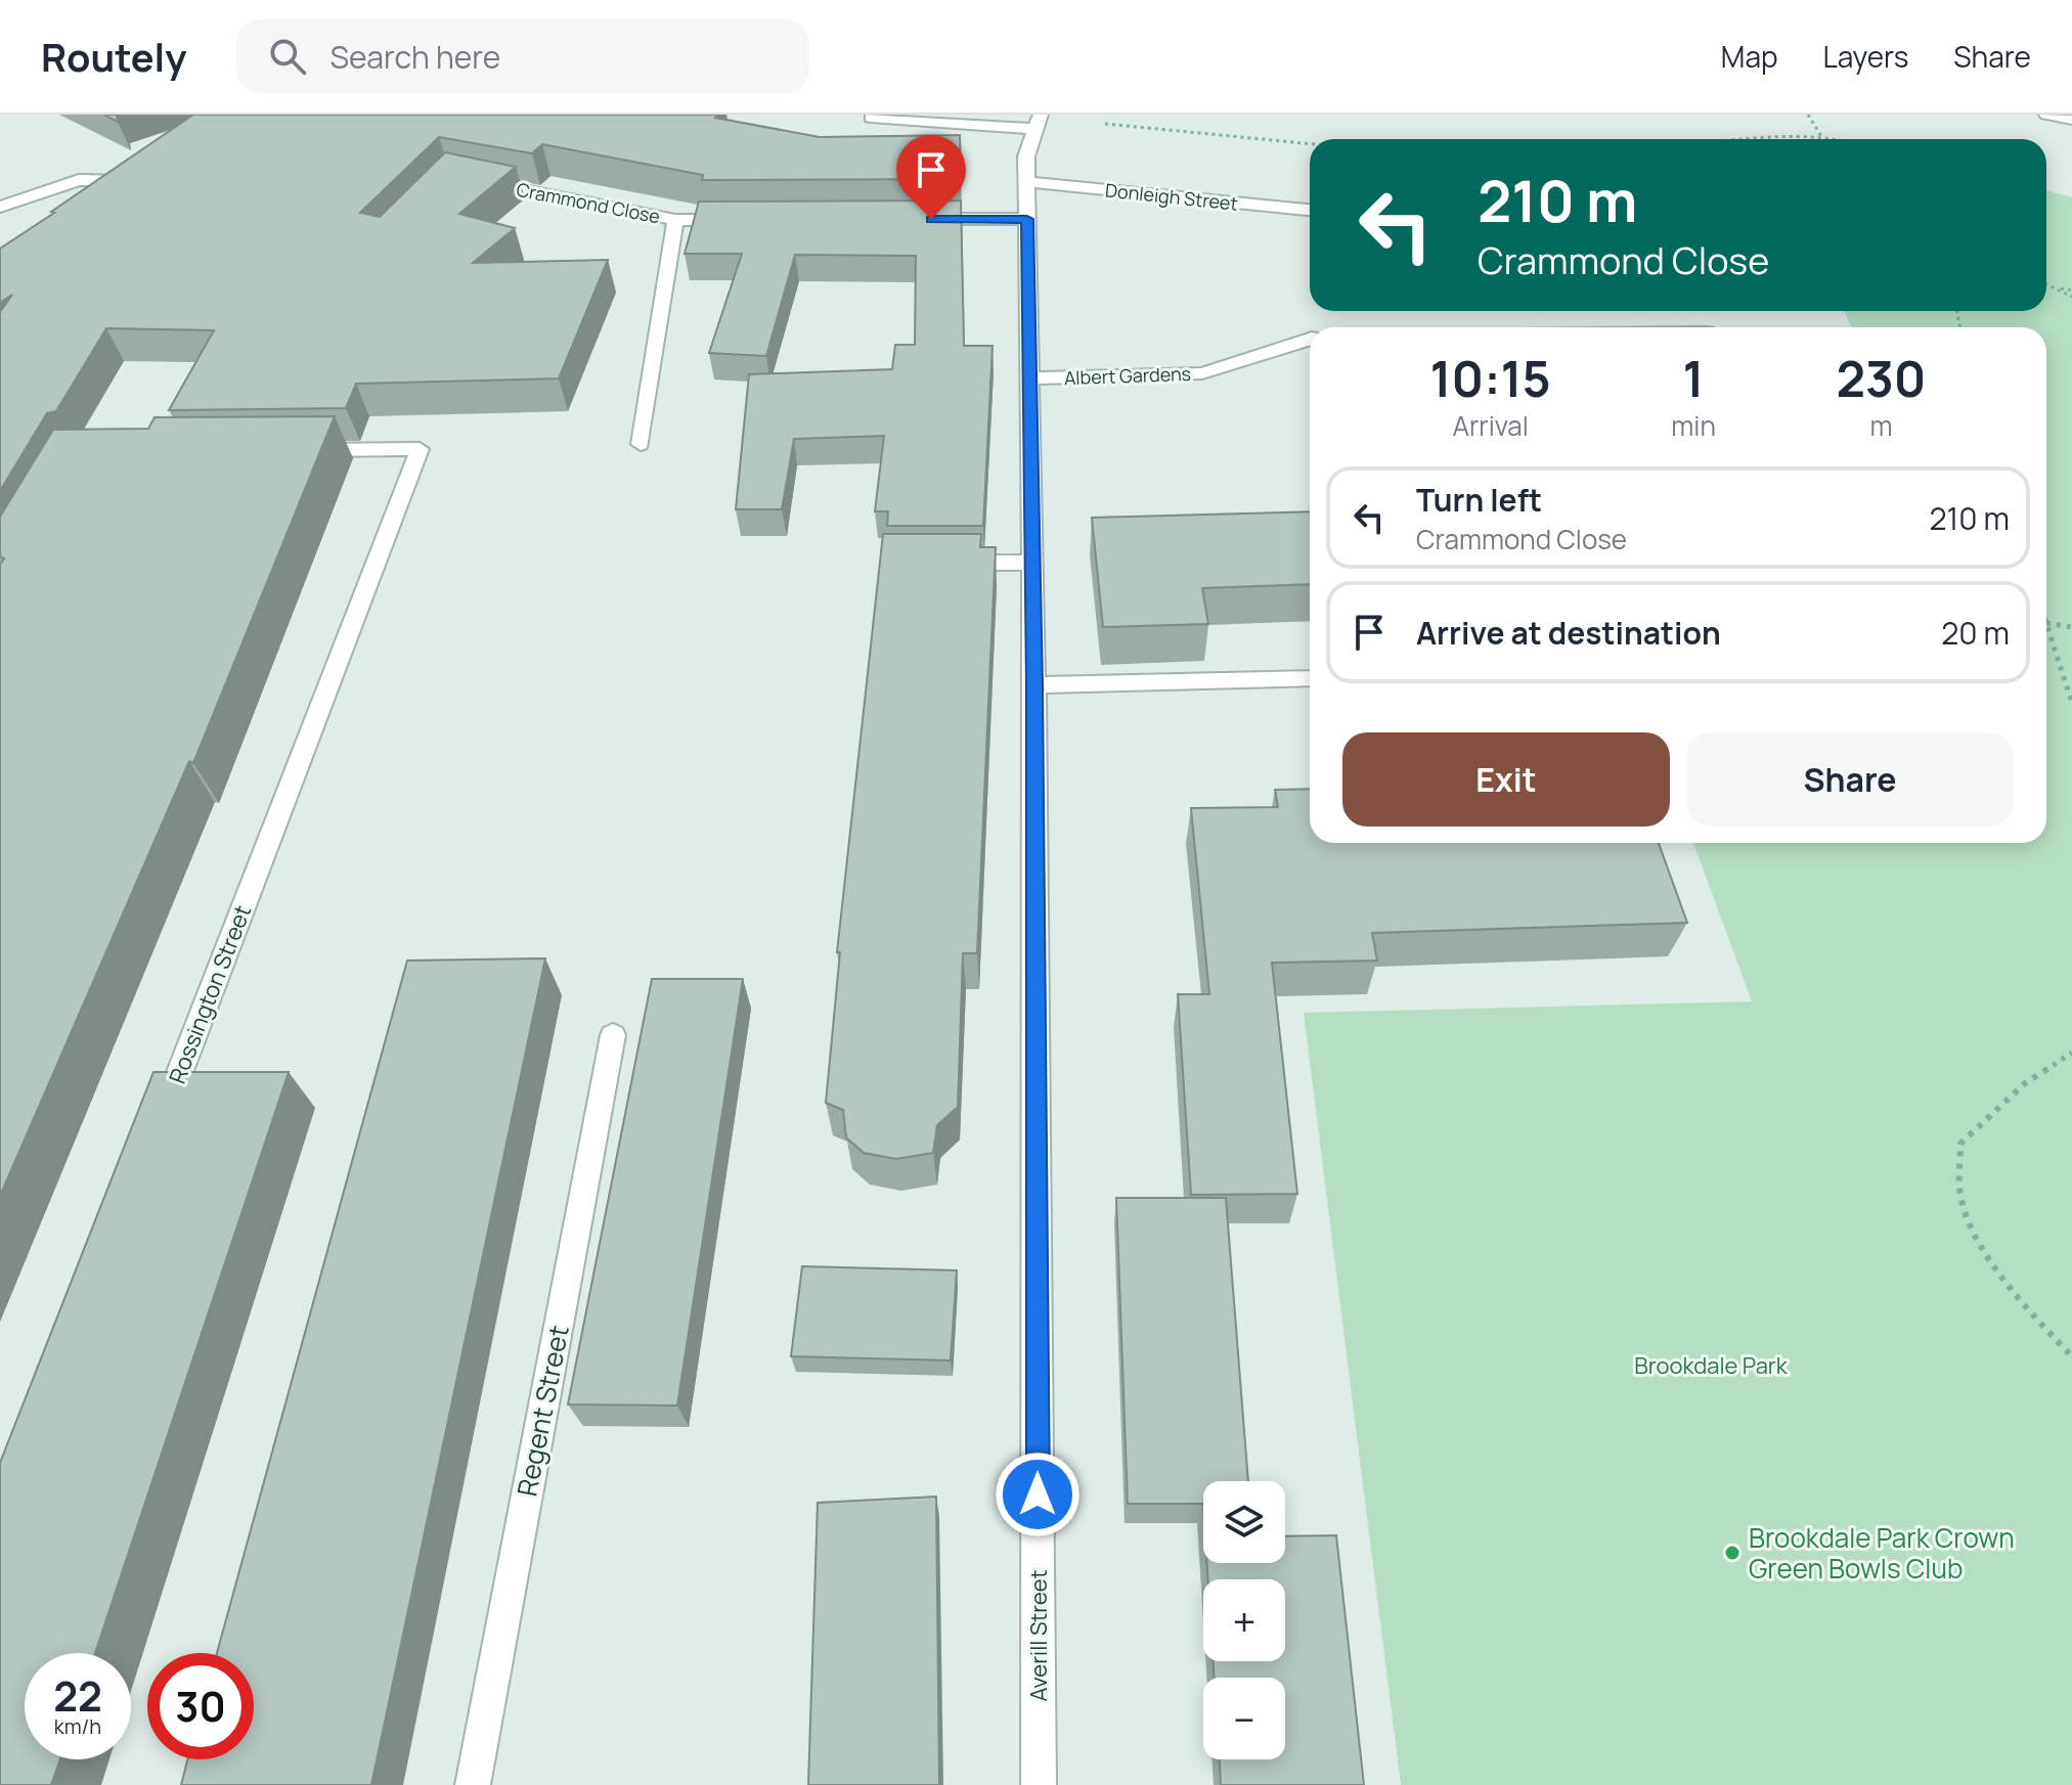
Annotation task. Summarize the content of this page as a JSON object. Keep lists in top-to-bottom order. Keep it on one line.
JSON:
{"streets":{"street":["Donleigh Street","Crammond Close","Albert Gardens","Rossington Street","Regent Street","Averill Street"]},"crossings":[["Donleigh Street","Averill Street"],["Albert Gardens","Averill Street"]],"parks":["Brookdale Park"],"places":["Brookdale Park Crown Green Bowls Club"],"page":{"header":"Routely","search":"Search here","nav":["Map","Layers","Share"],"turn":["210 m","Crammond Close"],"eta":["10:15","Arrival","1","min","230","m"],"list":[{"name":"Turn left","note":"Crammond Close","value":"210 m"},{"name":"Arrive at destination","value":"20 m"}],"buttons":["Exit","Share"],"map_buttons":["+","−"],"speed":"22 km/h","limit":"30"}}
